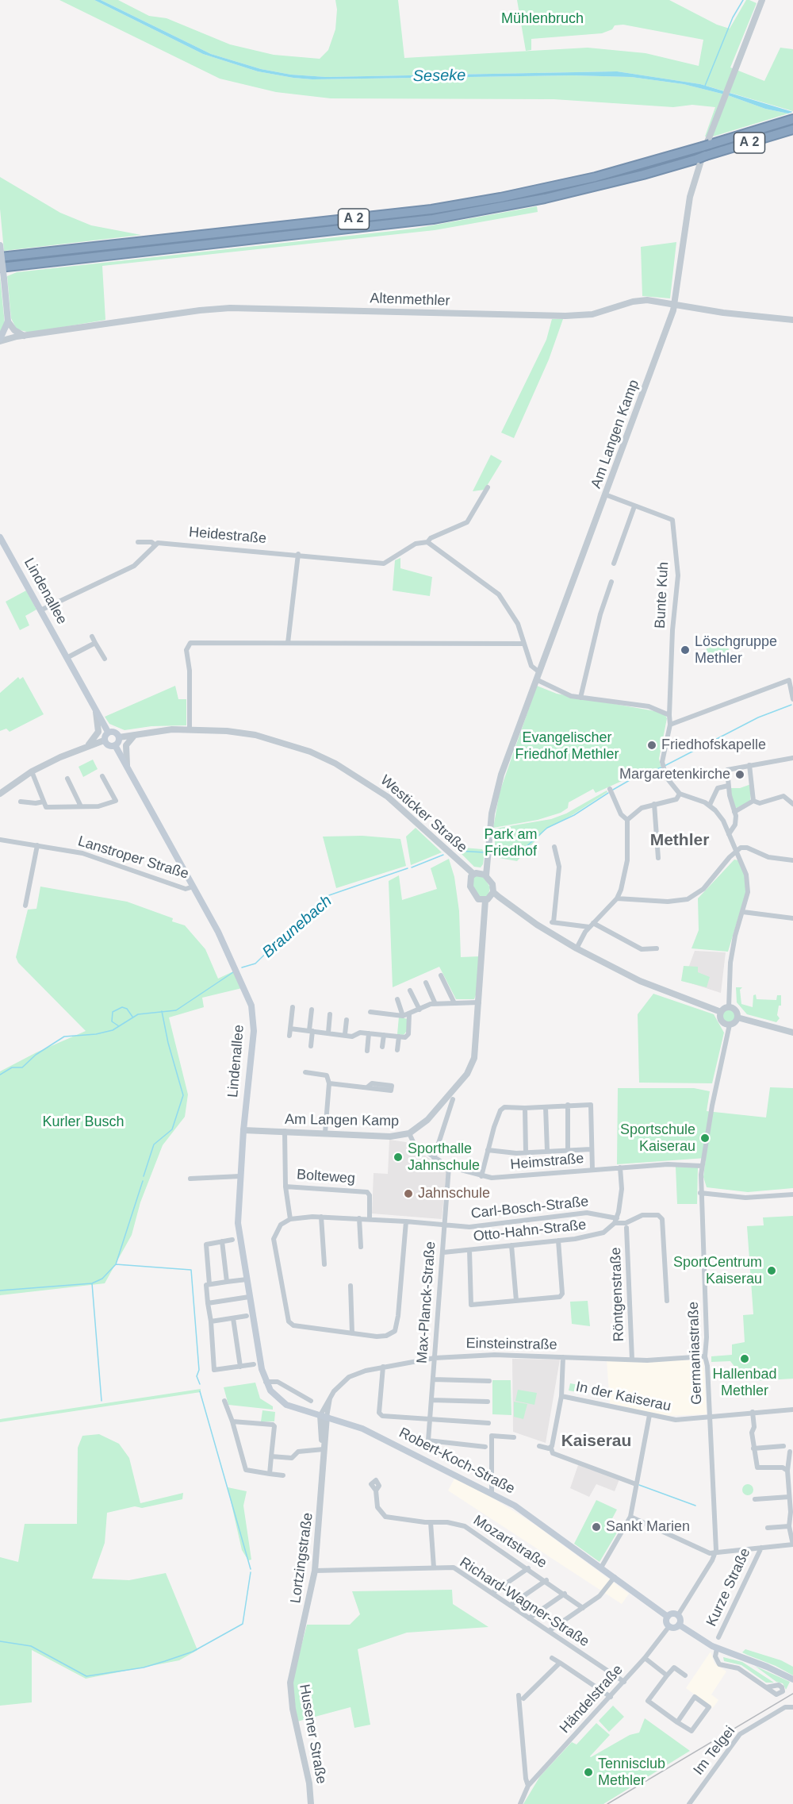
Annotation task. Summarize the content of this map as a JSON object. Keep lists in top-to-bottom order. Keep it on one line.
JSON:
{"streets":{"highway":["A 2"],"main road":["Lindenallee","Robert-Koch-Straße"],"street":["Altenmethler","Am Langen Kamp","Heidestraße","Bunte Kuh","Westicker Straße","Lanstroper Straße","Heimstraße","Bolteweg","Carl-Bosch-Straße","Otto-Hahn-Straße","Röntgenstraße","Max-Planck-Straße","Einsteinstraße","Germaniastraße","In der Kaiserau","Mozartstraße","Lortzingstraße","Kurze Straße","Richard-Wagner-Straße","Händelstraße","Husener Straße","Im Telgei"]},"crossings":[["Altenmethler","Am Langen Kamp"],["Am Langen Kamp","Lindenallee"],["Am Langen Kamp","Bunte Kuh"],["Am Langen Kamp","Westicker Straße"],["Am Langen Kamp","Heimstraße"],["Lindenallee","Westicker Straße"],["Lindenallee","Lanstroper Straße"],["Lindenallee","Robert-Koch-Straße"],["Heimstraße","Max-Planck-Straße"],["Heimstraße","Germaniastraße"],["Bolteweg","Carl-Bosch-Straße"],["Carl-Bosch-Straße","Otto-Hahn-Straße"],["Carl-Bosch-Straße","Max-Planck-Straße"],["Otto-Hahn-Straße","Max-Planck-Straße"],["Röntgenstraße","Einsteinstraße"],["Max-Planck-Straße","Einsteinstraße"],["Einsteinstraße","Germaniastraße"],["Einsteinstraße","In der Kaiserau"],["Einsteinstraße","Robert-Koch-Straße"],["Einsteinstraße","Lortzingstraße"],["Germaniastraße","In der Kaiserau"],["Robert-Koch-Straße","Lortzingstraße"],["Robert-Koch-Straße","Händelstraße"],["Lortzingstraße","Richard-Wagner-Straße"],["Lortzingstraße","Husener Straße"],["Richard-Wagner-Straße","Händelstraße"]],"districts":["Methler","Kaiserau"],"water":["Seseke","Braunebach"],"parks":["Mühlenbruch","Evangelischer Friedhof Methler","Park am Friedhof","Kurler Busch"],"places":["Löschgruppe Methler","Friedhofskapelle","Margaretenkirche","Sportschule Kaiserau","Sporthalle Jahnschule","Jahnschule","SportCentrum Kaiserau","Hallenbad Methler","Sankt Marien","Tennisclub Methler"]}
